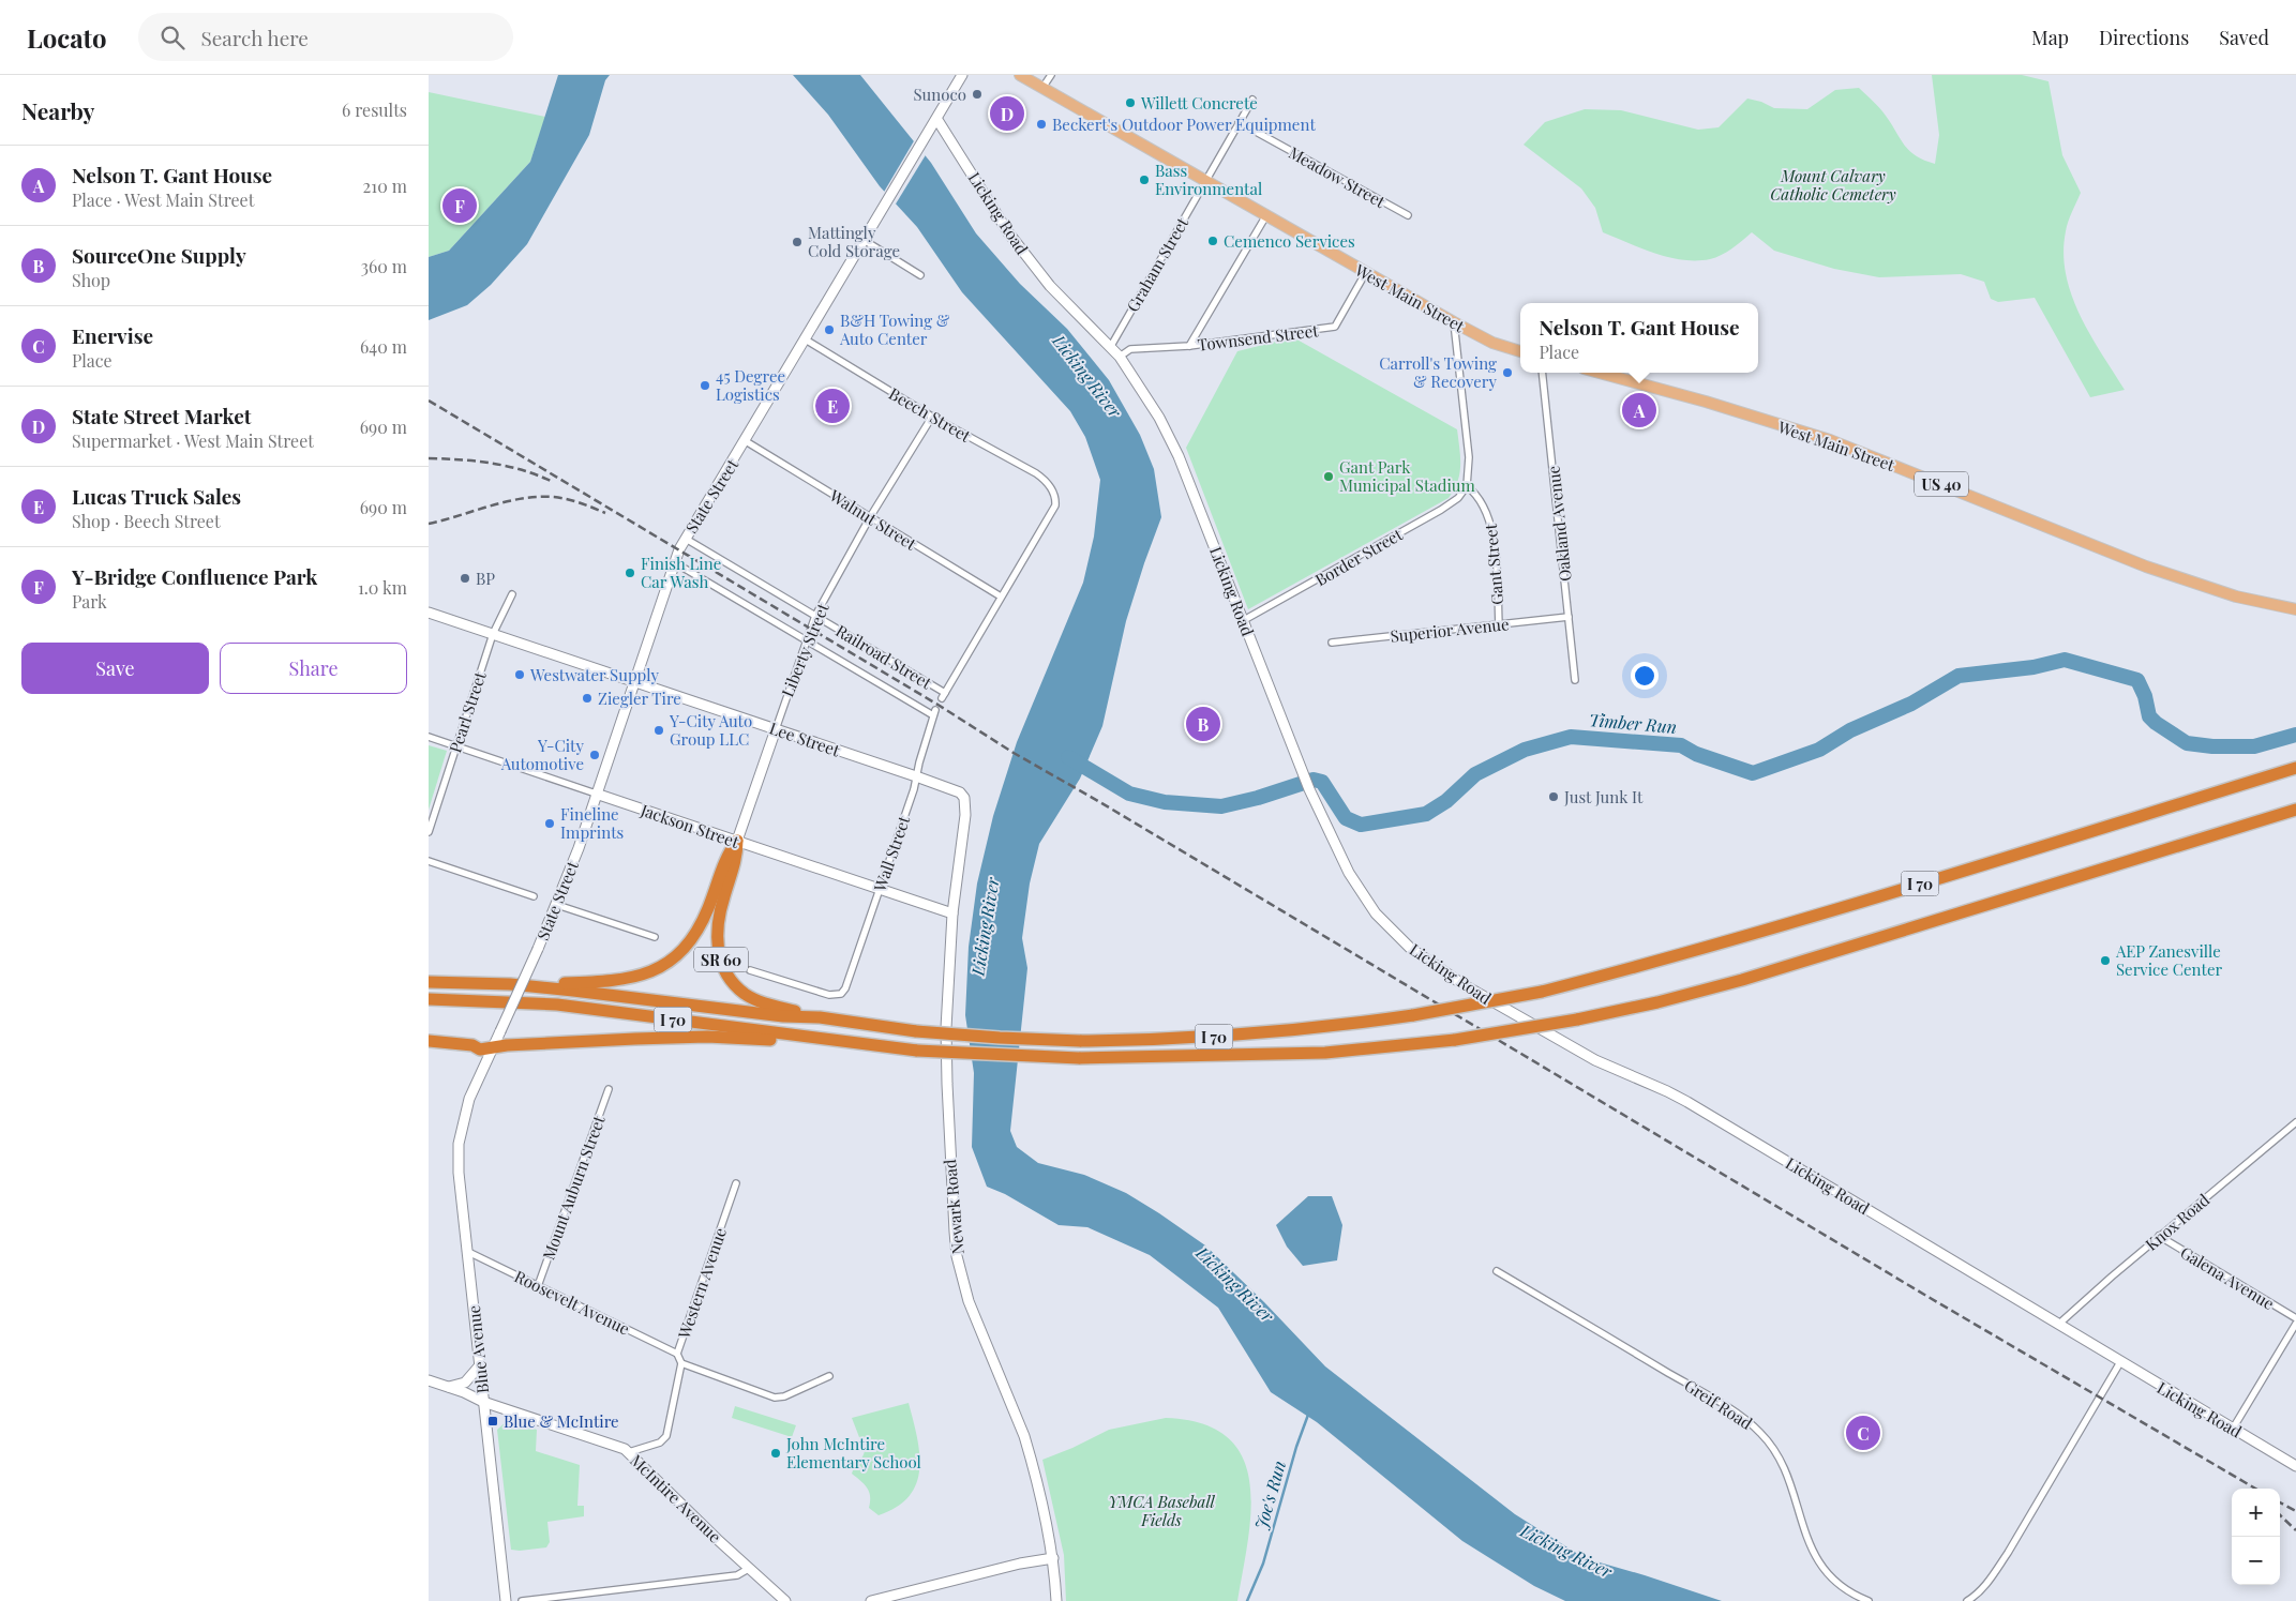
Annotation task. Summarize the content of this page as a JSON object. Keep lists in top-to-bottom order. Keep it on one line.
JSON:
{"streets":{"highway":["I 70","SR 60"],"main road":["West Main Street","US 40"],"street":["Meadow Street","Licking Road","Graham Street","Townsend Street","Beech Street","State Street","Walnut Street","Oakland Avenue","Border Street","Gant Street","Superior Avenue","Liberty Street","Railroad Street","Pearl Street","Lee Street","Jackson Street","Wall Street","Mount Auburn Street","Newark Road","Knox Road","Galena Avenue","Western Avenue","Roosevelt Avenue","Blue Avenue","Greif Road","McIntire Avenue"]},"crossings":[["Meadow Street","Graham Street"],["Licking Road","Graham Street"],["Licking Road","Townsend Street"],["Licking Road","State Street"],["Licking Road","Border Street"],["Licking Road","Knox Road"],["Graham Street","West Main Street"],["West Main Street","Townsend Street"],["Beech Street","State Street"],["Beech Street","Walnut Street"],["Beech Street","Liberty Street"],["Beech Street","Railroad Street"],["State Street","Walnut Street"],["State Street","Railroad Street"],["State Street","Lee Street"],["State Street","Jackson Street"],["State Street","Blue Avenue"],["Walnut Street","Liberty Street"],["Walnut Street","Railroad Street"],["Oakland Avenue","Superior Avenue"],["Border Street","Gant Street"],["Gant Street","Superior Avenue"],["Liberty Street","Railroad Street"],["Liberty Street","Lee Street"],["Liberty Street","Jackson Street"],["Liberty Street","SR 60"],["Railroad Street","Wall Street"],["Pearl Street","Lee Street"],["Pearl Street","Jackson Street"],["Lee Street","Wall Street"],["Lee Street","Newark Road"],["Jackson Street","Wall Street"],["Jackson Street","SR 60"],["Jackson Street","Newark Road"],["I 70","SR 60"],["Mount Auburn Street","Roosevelt Avenue"],["Knox Road","Galena Avenue"],["Western Avenue","Roosevelt Avenue"],["Roosevelt Avenue","Blue Avenue"],["Blue Avenue","McIntire Avenue"]],"water":["Licking River","Timber Run","Joe's Run"],"parks":["Mount Calvary Catholic Cemetery","YMCA Baseball Fields"],"places":{"other":["Sunoco","Willett Concrete","Beckert's Outdoor Power Equipment","Bass Environmental","Cemenco Services","Mattingly Cold Storage","B&H Towing & Auto Center","Carroll's Towing & Recovery","45 Degree Logistics","Gant Park Municipal Stadium","Finish Line Car Wash","BP","Westwater Supply","Ziegler Tire","Y-City Auto Group LLC","Y-City Automotive","Just Junk It","Fineline Imprints","AEP Zanesville Service Center","John McIntire Elementary School"],"transit":["Blue & McIntire"]},"page":{"header":"Locato","search":"Search here","nav":["Map","Directions","Saved"],"heading":["Nearby","6 results"],"pins":["D","F","E","A","B","C"],"list":[{"mark":"A","name":"Nelson T. Gant House","note":"Place · West Main Street","value":"210 m"},{"mark":"B","name":"SourceOne Supply","note":"Shop","value":"360 m"},{"mark":"C","name":"Enervise","note":"Place","value":"640 m"},{"mark":"D","name":"State Street Market","note":"Supermarket · West Main Street","value":"690 m"},{"mark":"E","name":"Lucas Truck Sales","note":"Shop · Beech Street","value":"690 m"},{"mark":"F","name":"Y-Bridge Confluence Park","note":"Park","value":"1.0 km"}],"popup":["Nelson T. Gant House","Place"],"buttons":["Save","Share"],"map_buttons":["+","−"]}}
